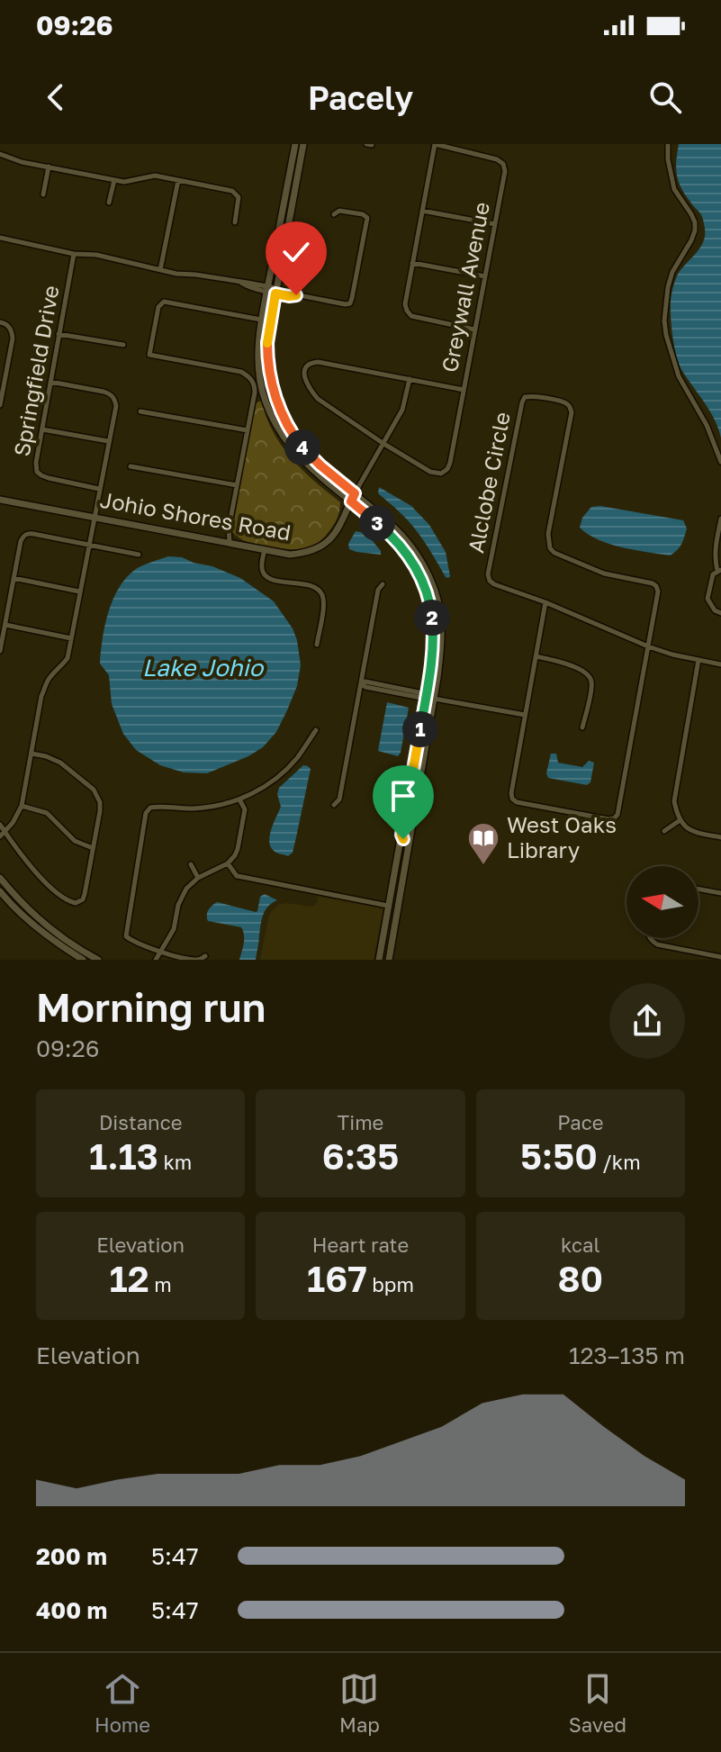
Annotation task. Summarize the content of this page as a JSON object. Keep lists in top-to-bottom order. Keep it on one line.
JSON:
{"streets":{"main road":["Johio Shores Road"],"street":["Greywall Avenue","Springfield Drive","Alclobe Circle"]},"water":["Lake Johio"],"places":{"library":["West Oaks Library"]},"north":"left","page":{"status":"09:26","header":"Pacely","pins":["4","3","2","1"],"heading":["Morning run","09:26"],"stats":[["Distance","1.13 km"],["Time","6:35"],["Pace","5:50 /km"],["Elevation","12 m"],["Heart rate","167 bpm"],["kcal","80"]],"chart":["Elevation","123–135 m"],"list":[{"name":"200 m","note":"5:47"},{"name":"400 m","note":"5:47"}],"tabs":["Home","Map","Saved"]}}
